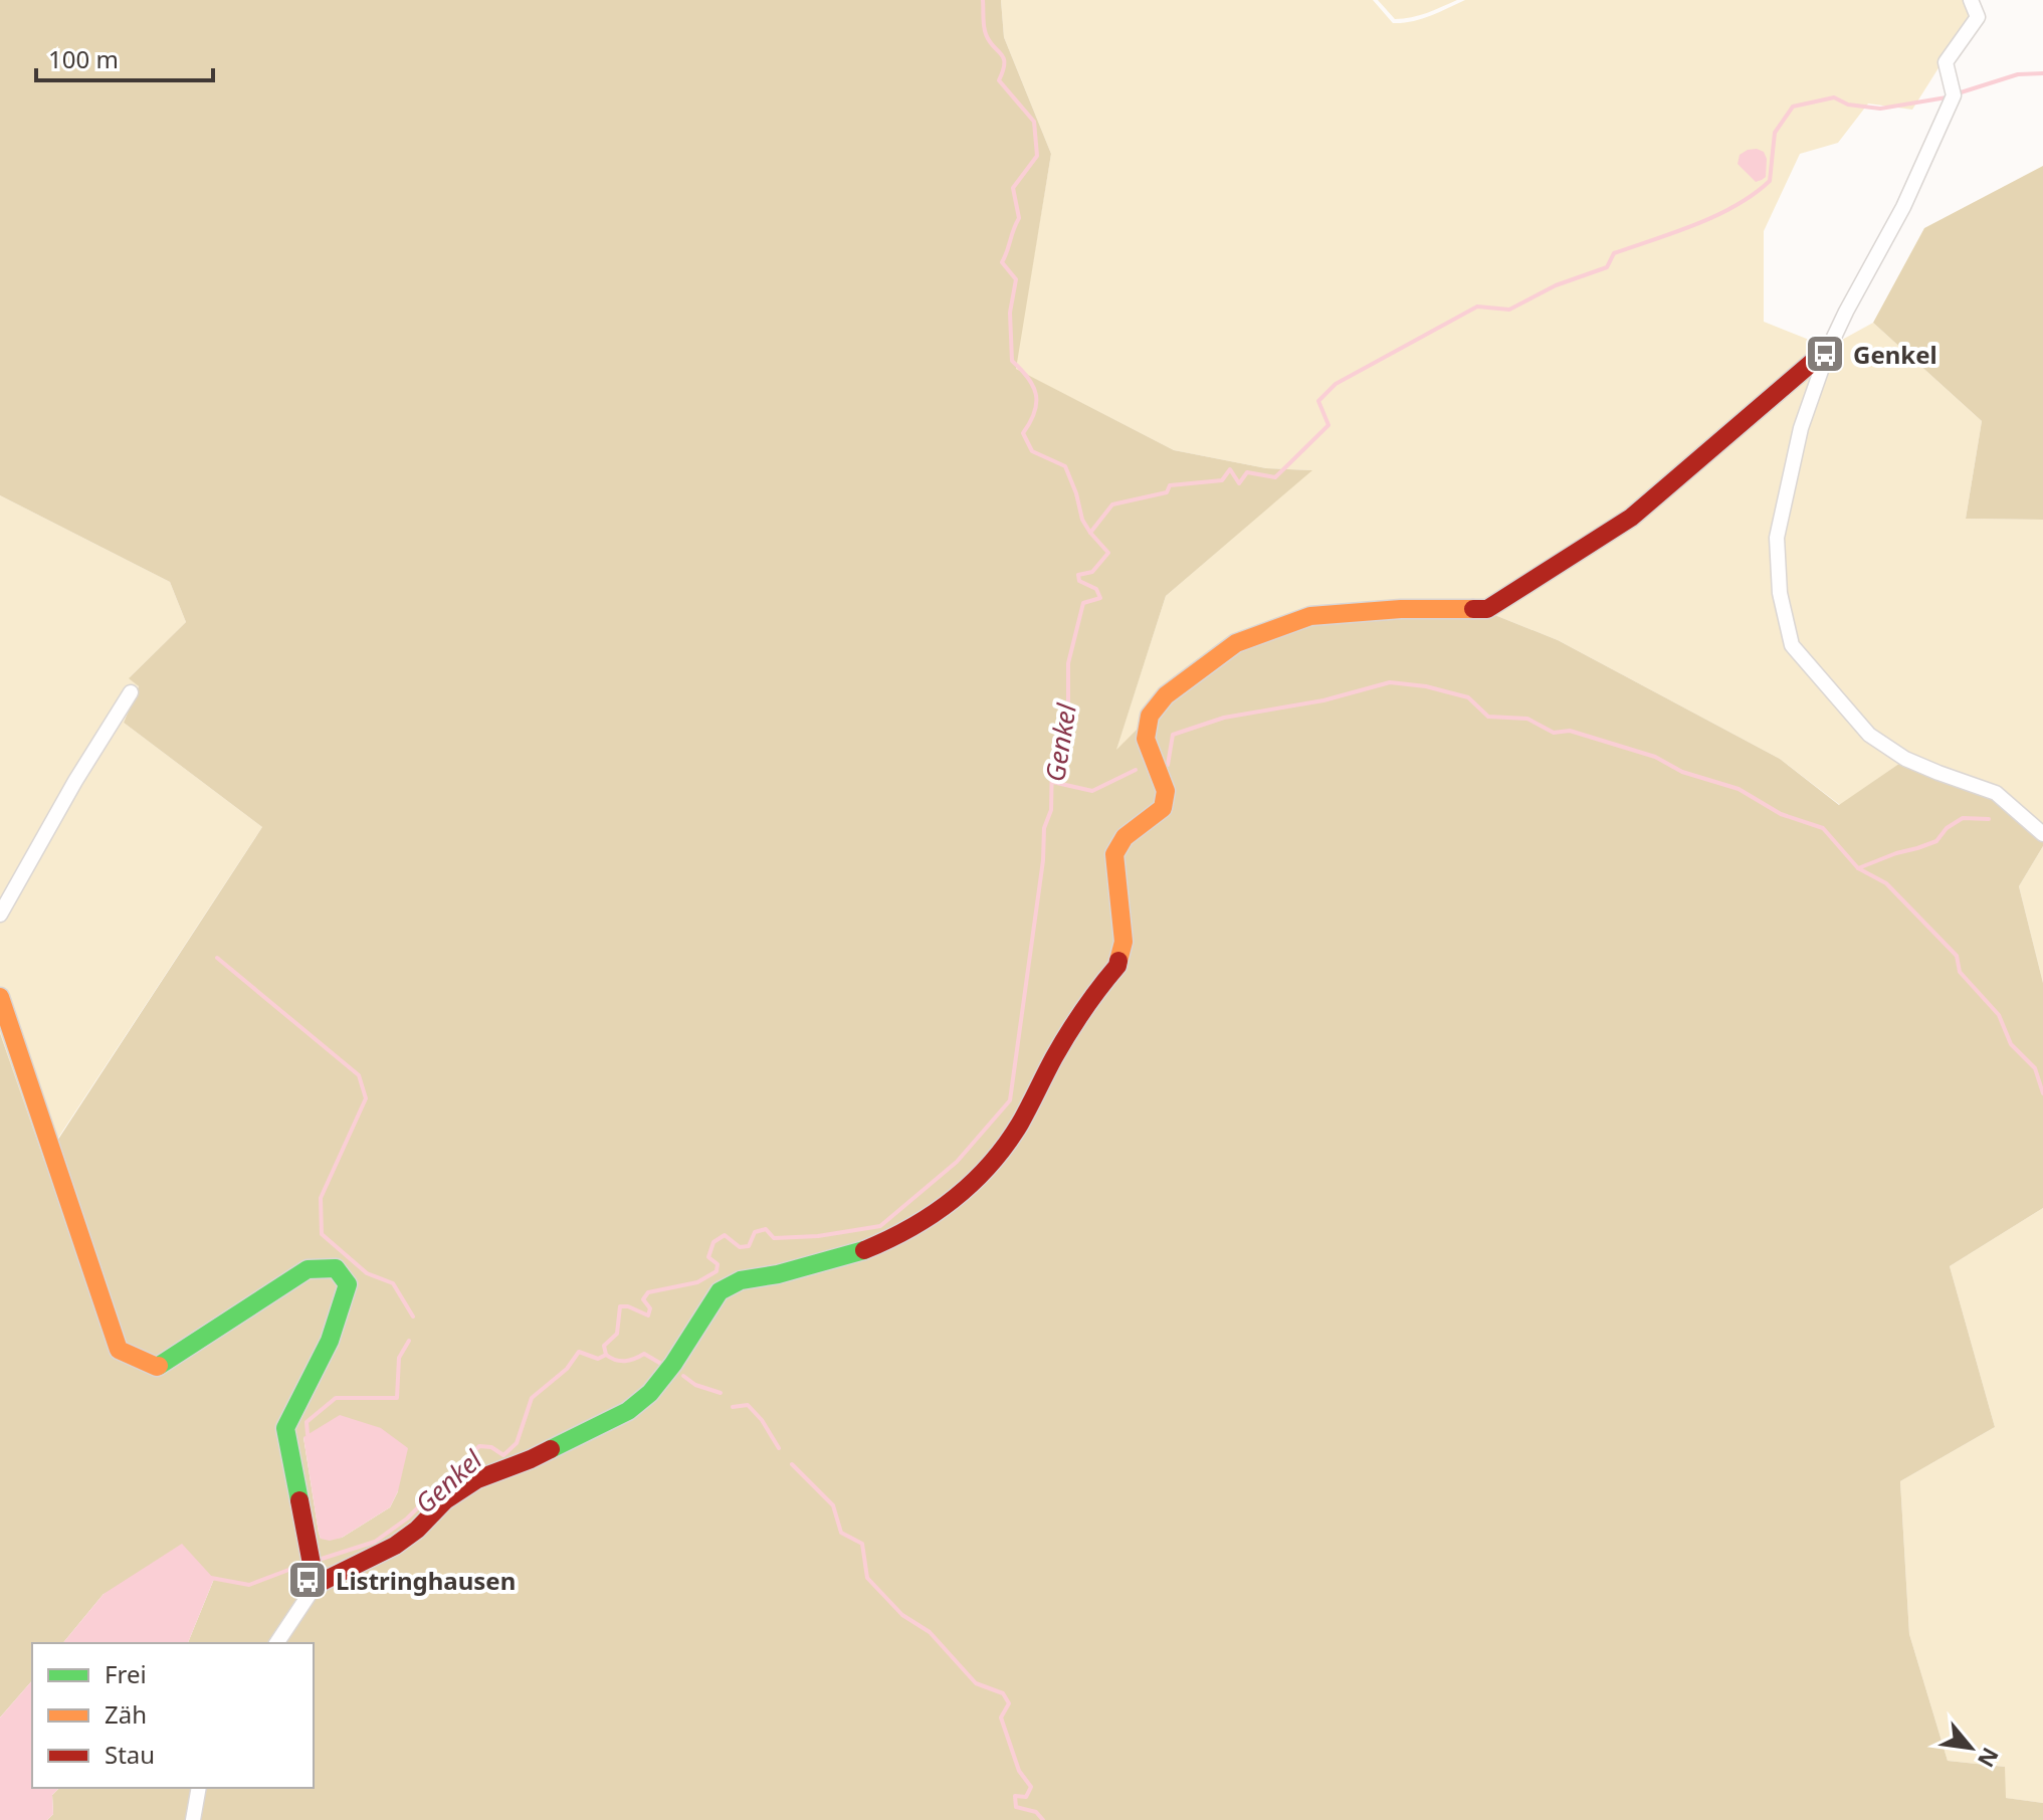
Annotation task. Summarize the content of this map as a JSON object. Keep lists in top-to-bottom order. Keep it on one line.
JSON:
{"water":["Genkel"],"places":{"bus stop":["Genkel","Listringhausen"]},"legend":["Frei","Zäh","Stau"],"scale_bar":"100 m","north":"bottom right"}
